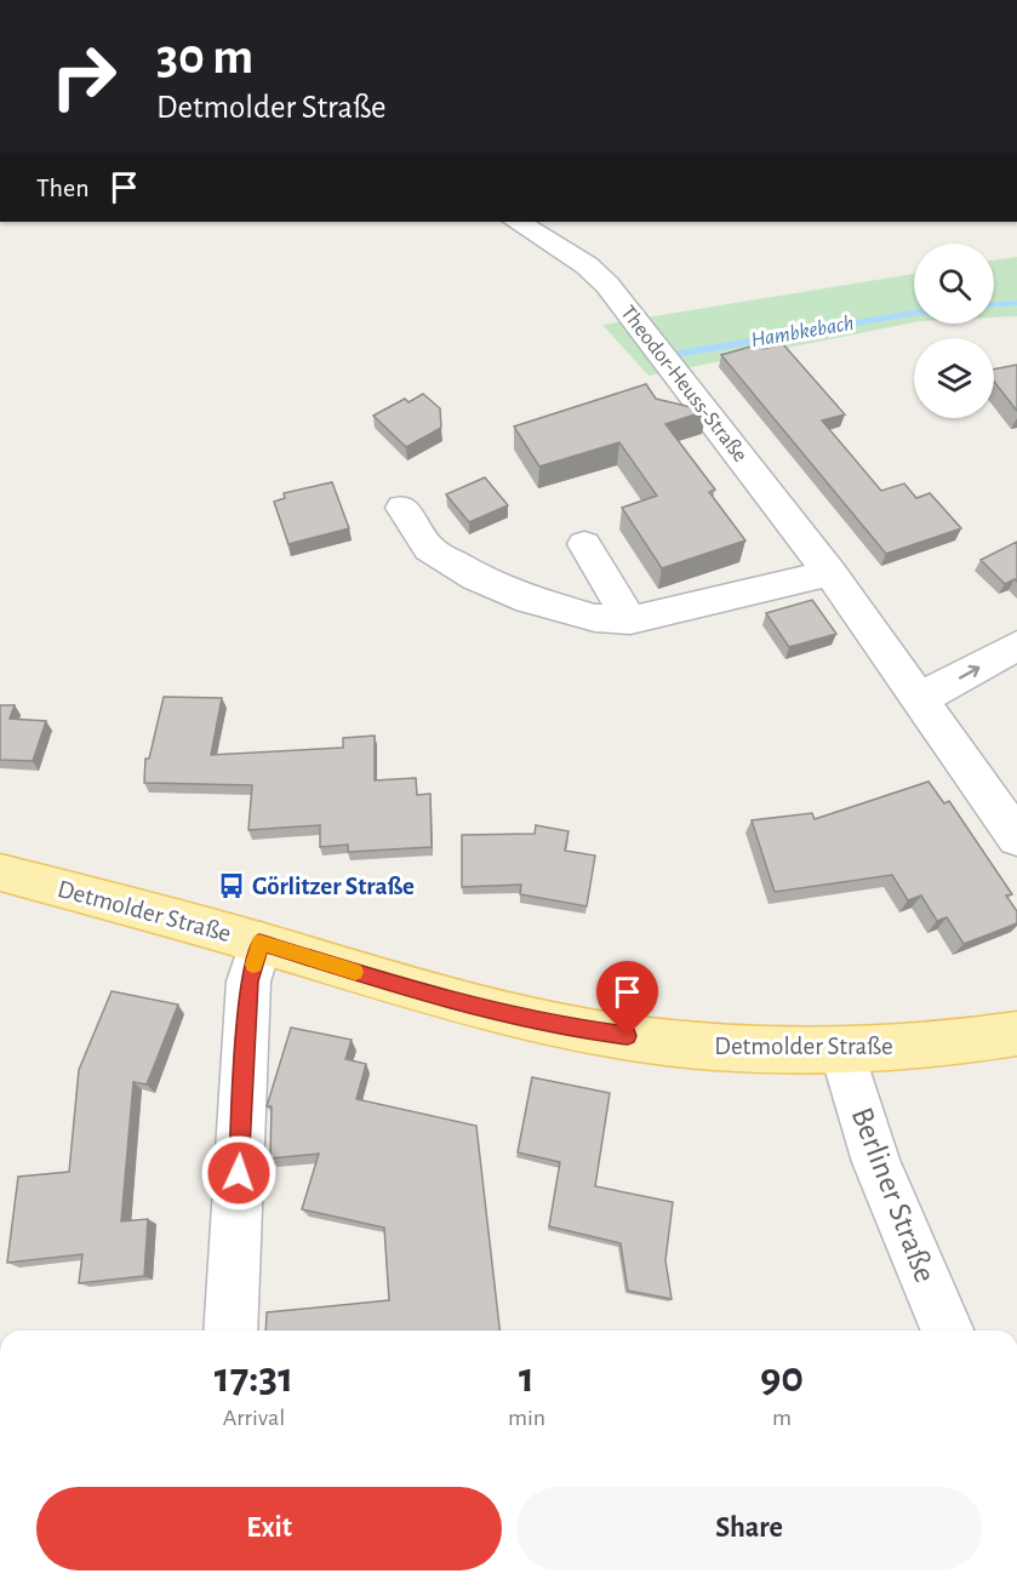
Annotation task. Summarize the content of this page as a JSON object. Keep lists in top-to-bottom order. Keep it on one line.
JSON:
{"streets":{"main road":["Detmolder Straße"],"street":["Theodor-Heuss-Straße","Berliner Straße"]},"crossings":[["Detmolder Straße","Berliner Straße"]],"water":["Hambkebach"],"places":{"bus stop":["Görlitzer Straße"]},"page":{"turn":["30 m","Detmolder Straße"],"then":"Then","eta":["17:31","Arrival","1","min","90","m"],"buttons":["Exit","Share"]}}
